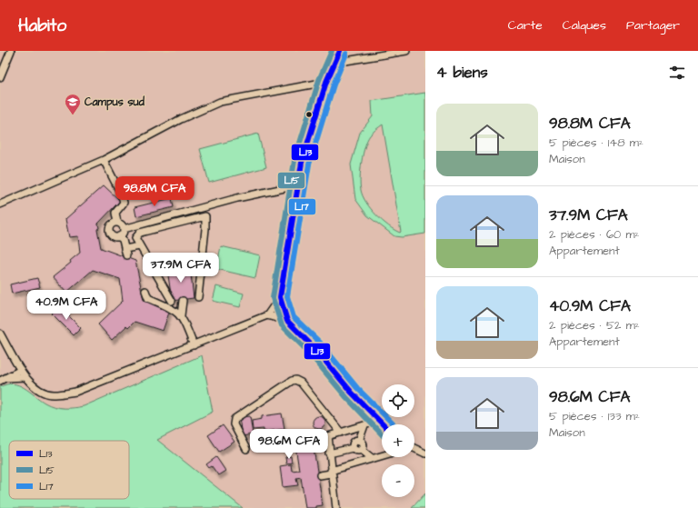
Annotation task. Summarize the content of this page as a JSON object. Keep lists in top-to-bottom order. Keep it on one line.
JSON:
{"places":{"school or university":["Campus sud"]},"lines":["transit line L13","transit line L15","transit line L17"],"legend":["L13","L15","L17"],"page":{"header":"Habito","nav":["Carte","Calques","Partager"],"heading":"4 biens","list":[{"name":"98.8M CFA","note":"5 pièces · 148 m² · Maison"},{"name":"37.9M CFA","note":"2 pièces · 60 m² · Appartement"},{"name":"40.9M CFA","note":"2 pièces · 52 m² · Appartement"},{"name":"98.6M CFA","note":"5 pièces · 133 m² · Maison"}],"price":["98.8M CFA","37.9M CFA","40.9M CFA","98.6M CFA"],"map_buttons":["+","−"]}}
